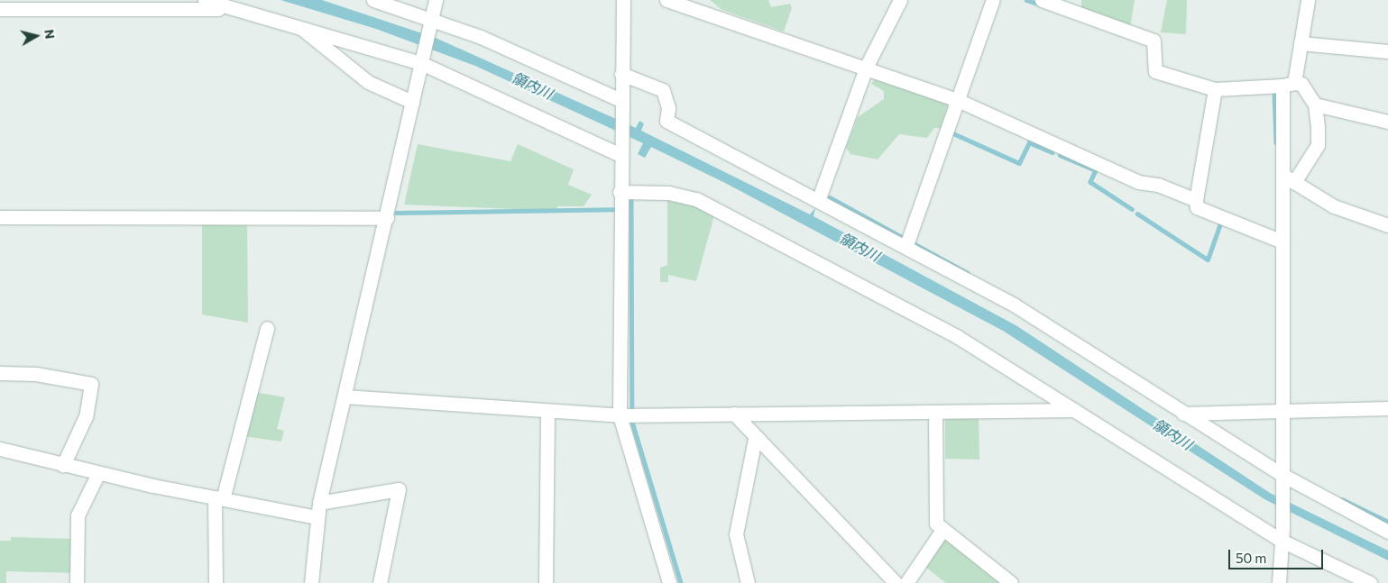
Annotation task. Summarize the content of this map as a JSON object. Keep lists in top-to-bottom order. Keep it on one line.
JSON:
{"water":["領内川"],"scale_bar":"50 m","north":"right"}
